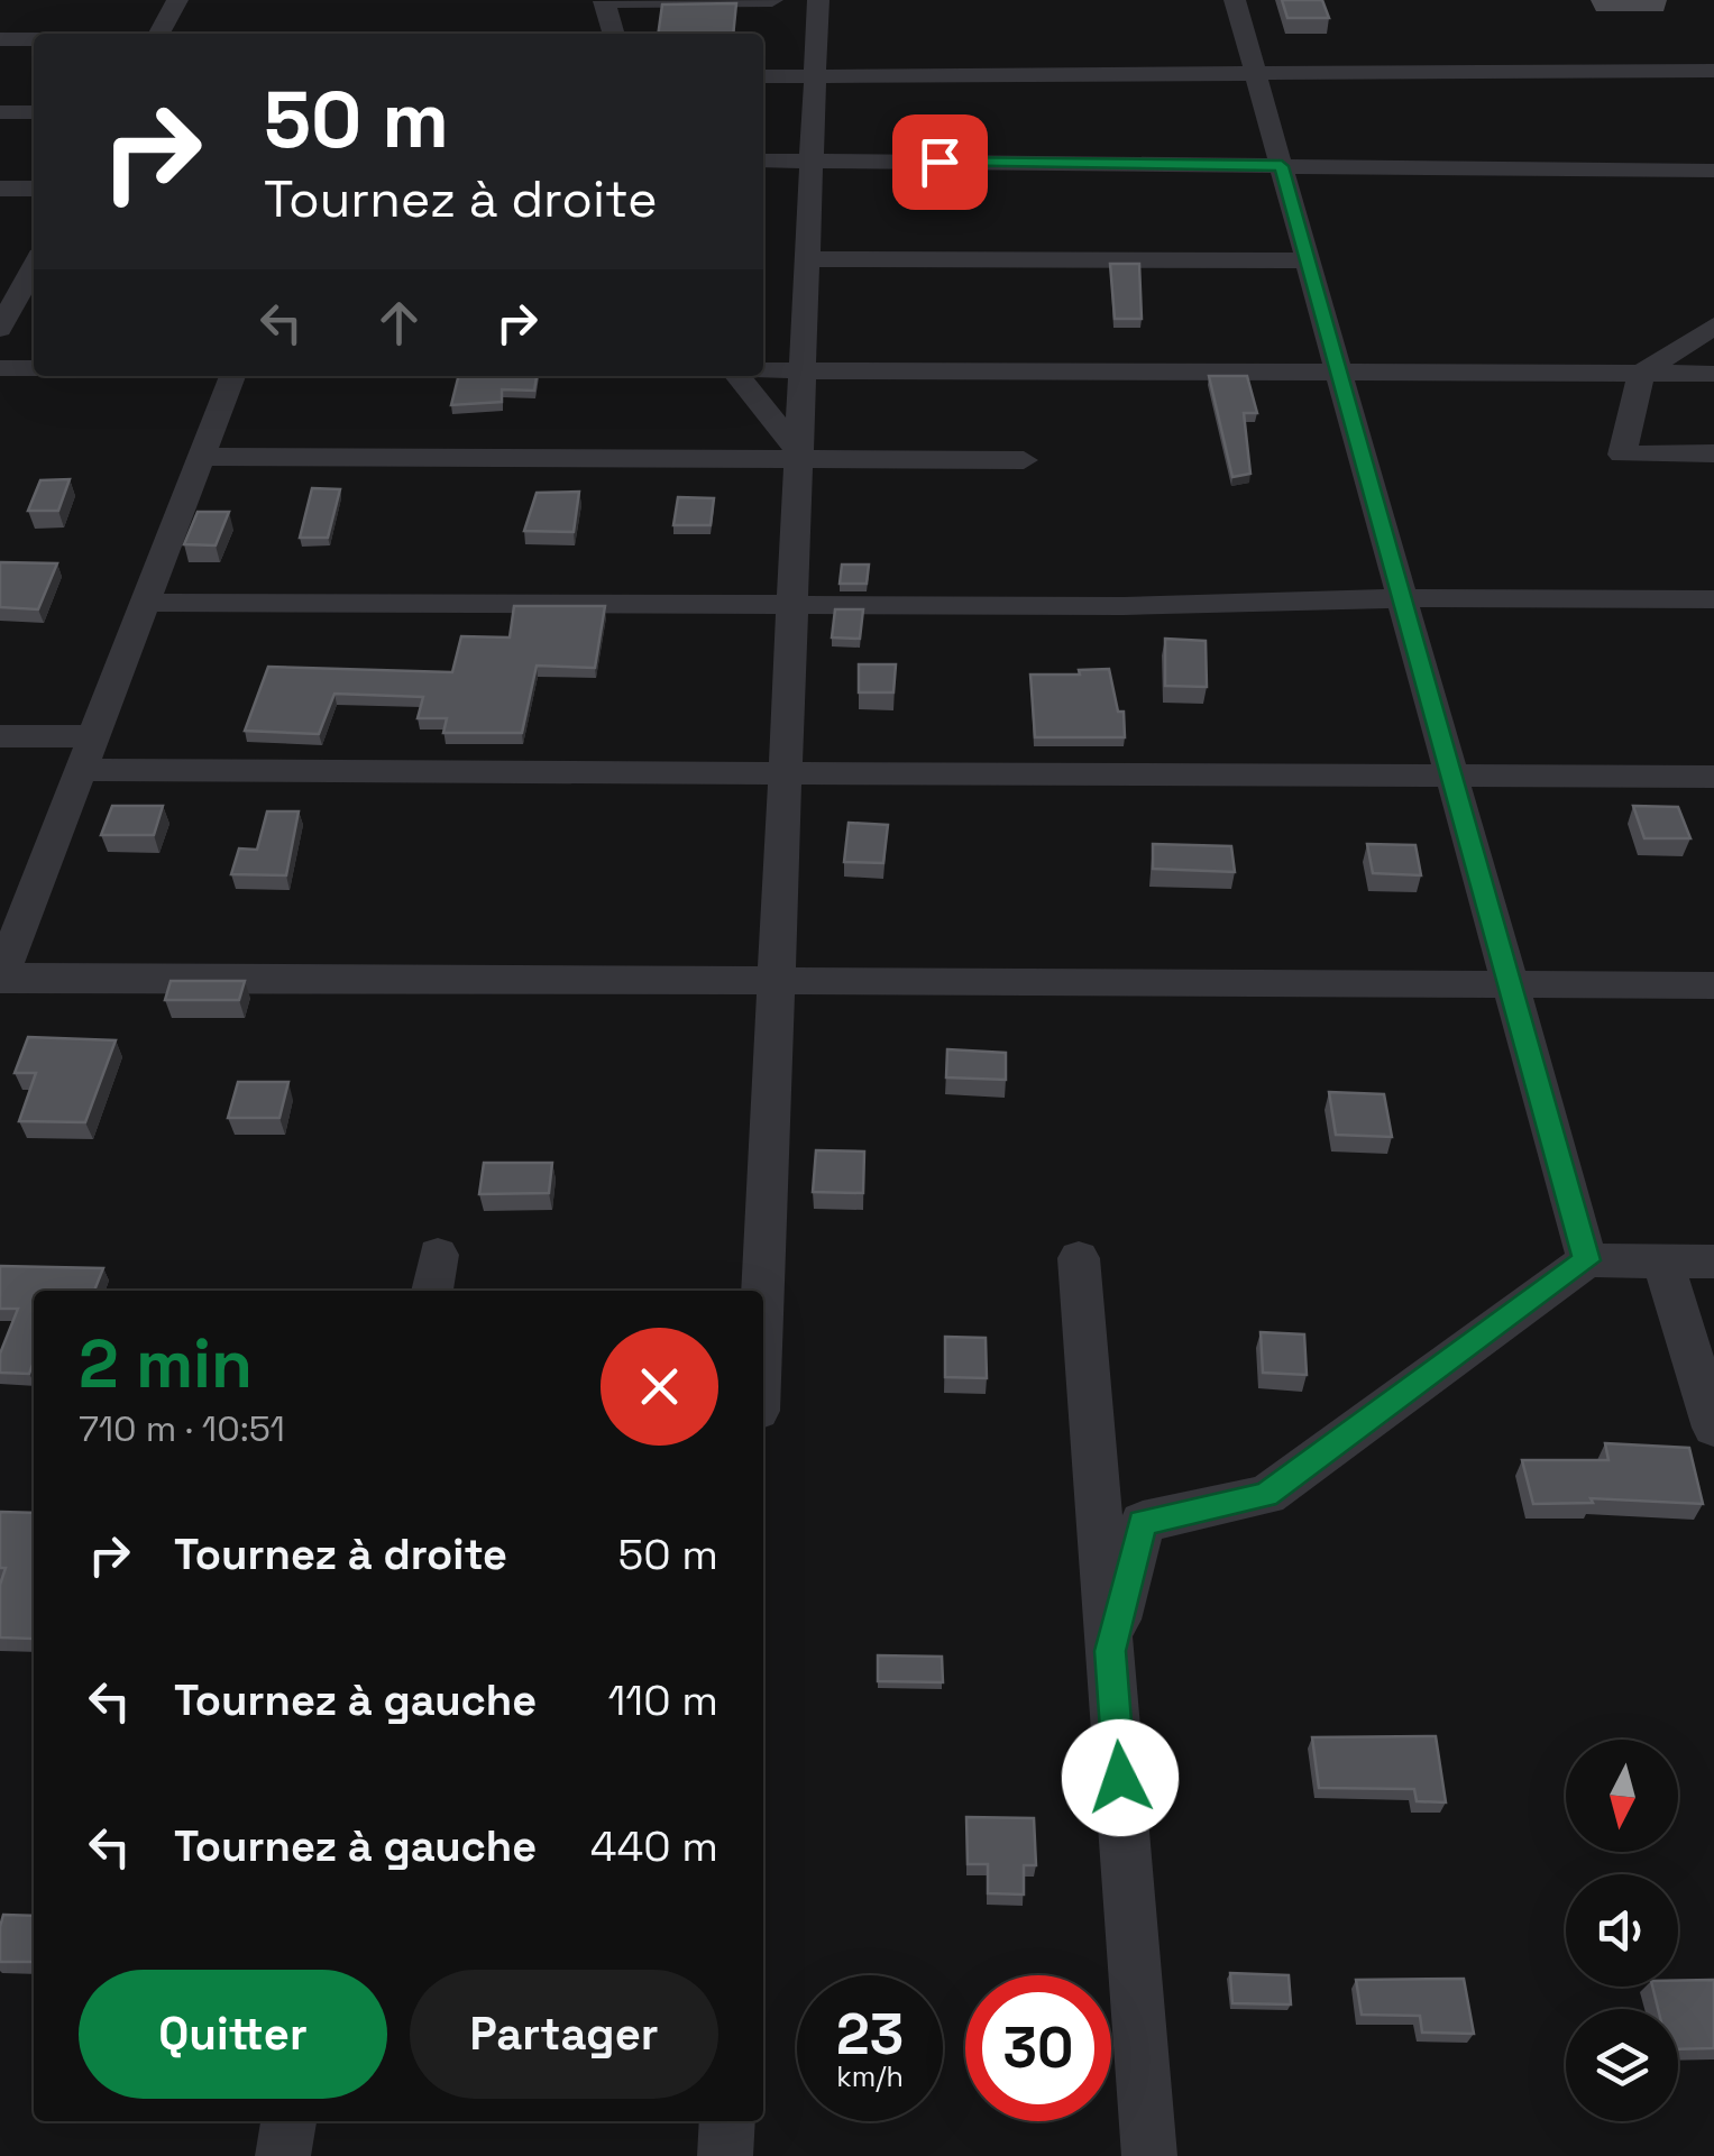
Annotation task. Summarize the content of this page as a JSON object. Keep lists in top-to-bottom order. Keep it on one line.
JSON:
{"north":"bottom","page":{"turn":["50 m","Tournez à droite"],"heading":["2 min","710 m · 10:51"],"list":[{"name":"Tournez à droite","value":"50 m"},{"name":"Tournez à gauche","value":"110 m"},{"name":"Tournez à gauche","value":"440 m"}],"buttons":["Quitter","Partager"],"speed":"23 km/h","limit":"30"}}
